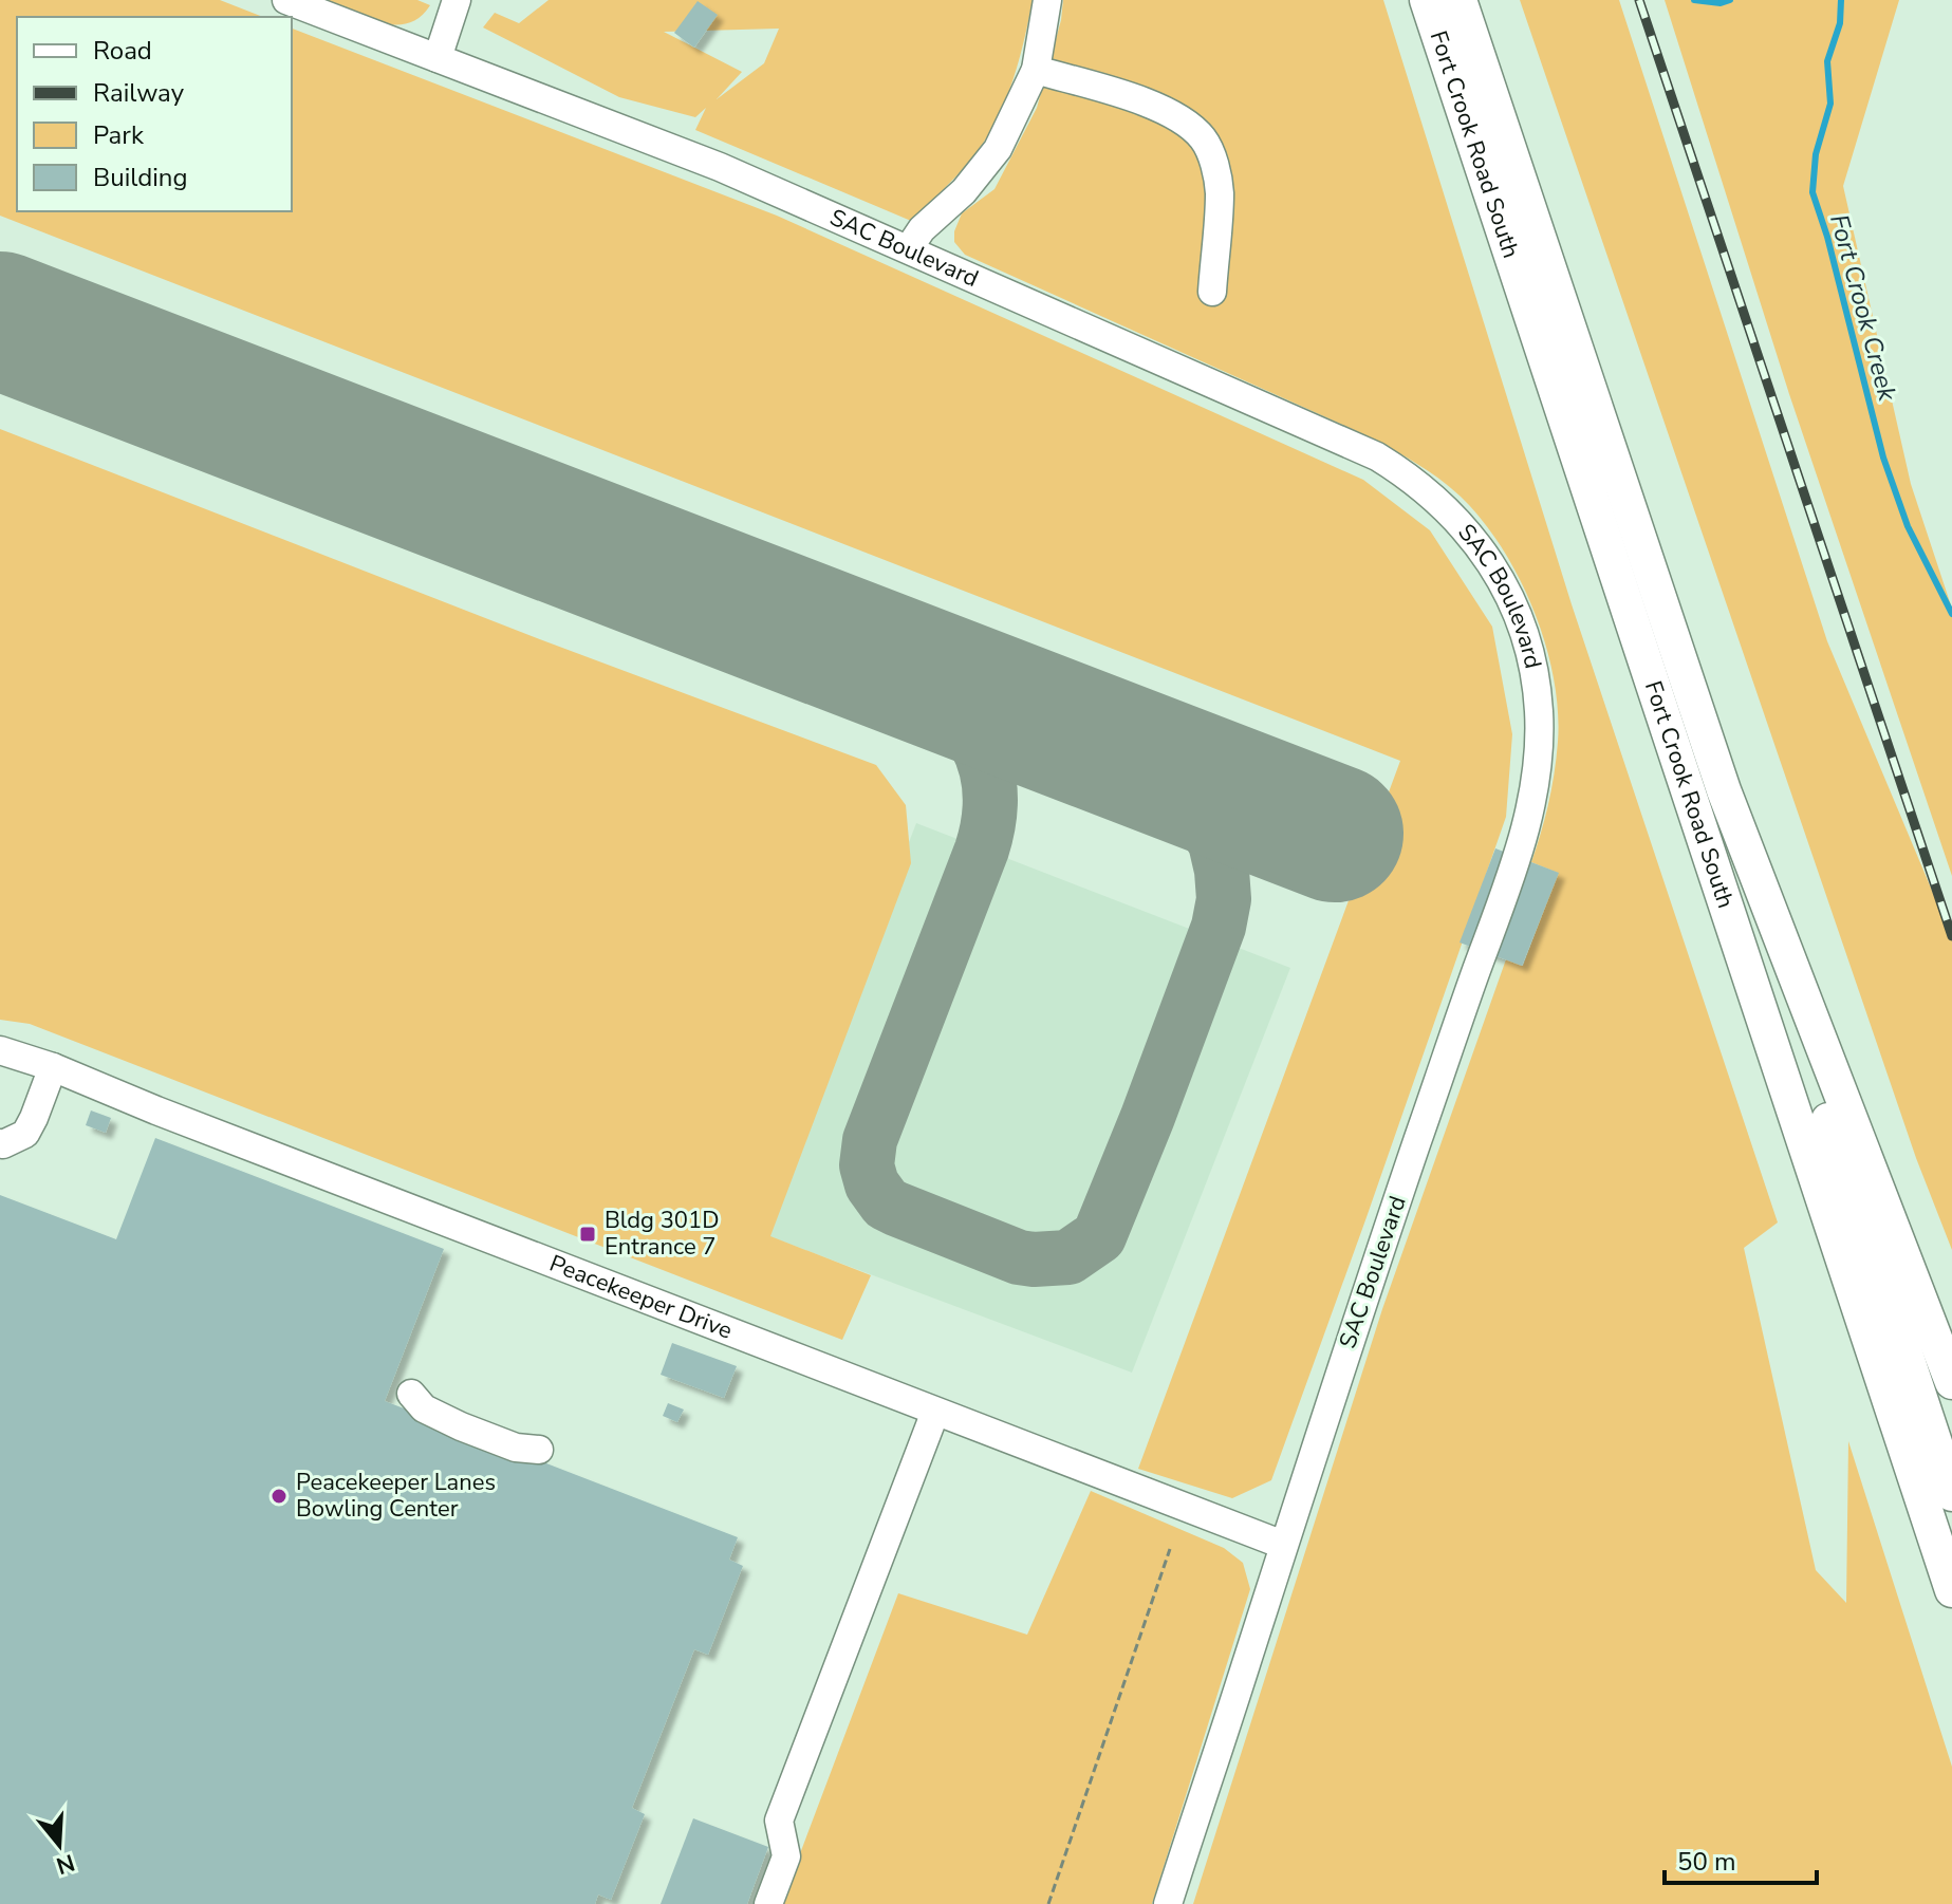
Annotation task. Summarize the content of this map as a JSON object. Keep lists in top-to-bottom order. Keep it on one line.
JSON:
{"streets":{"main road":["Fort Crook Road South"],"street":["SAC Boulevard","Peacekeeper Drive"]},"crossings":[["SAC Boulevard","Peacekeeper Drive"]],"water":["Fort Crook Creek"],"places":{"transit":["Bldg 301D Entrance 7"],"other":["Peacekeeper Lanes Bowling Center"]},"legend":["Road","Railway","Park","Building"],"scale_bar":"50 m","north":"bottom"}
